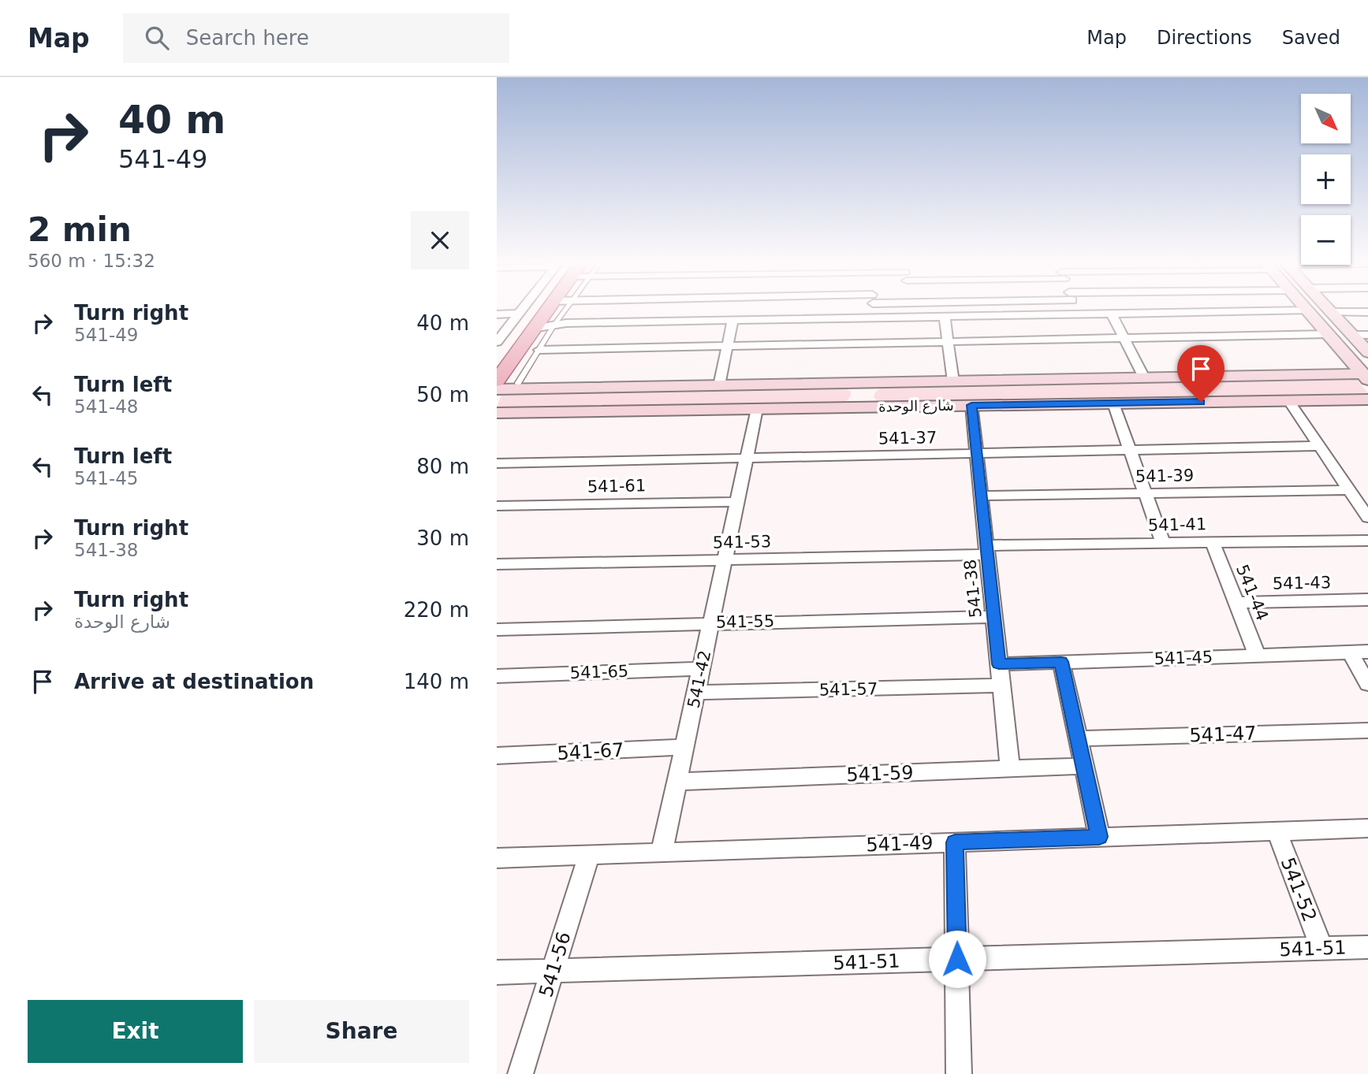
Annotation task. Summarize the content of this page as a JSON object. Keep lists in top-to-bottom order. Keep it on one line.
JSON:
{"streets":{"street":["شارع الوحدة","541-37","541-39","541-61","541-41","541-53","541-43","541-38","541-44","541-55","541-45","541-65","541-42","541-57","541-47","541-67","541-59","541-49","541-52","541-51","541-56"]},"crossings":[["شارع الوحدة","541-38"],["شارع الوحدة","541-42"],["541-37","541-38"],["541-37","541-42"],["541-39","541-38"],["541-61","541-42"],["541-41","541-53"],["541-41","541-38"],["541-41","541-44"],["541-53","541-38"],["541-53","541-42"],["541-43","541-44"],["541-38","541-55"],["541-38","541-45"],["541-38","541-57"],["541-38","541-59"],["541-44","541-45"],["541-55","541-42"],["541-65","541-42"],["541-42","541-57"],["541-42","541-67"],["541-42","541-59"],["541-42","541-49"],["541-49","541-52"],["541-49","541-56"],["541-52","541-51"],["541-51","541-56"]],"north":"bottom right","page":{"header":"Map","search":"Search here","nav":["Map","Directions","Saved"],"turn":["40 m","541-49"],"map_buttons":["+","−"],"heading":["2 min","560 m · 15:32"],"list":[{"name":"Turn right","note":"541-49","value":"40 m"},{"name":"Turn left","note":"541-48","value":"50 m"},{"name":"Turn left","note":"541-45","value":"80 m"},{"name":"Turn right","note":"541-38","value":"30 m"},{"name":"Turn right","note":"شارع الوحدة","value":"220 m"},{"name":"Arrive at destination","value":"140 m"}],"buttons":["Exit","Share"]}}
